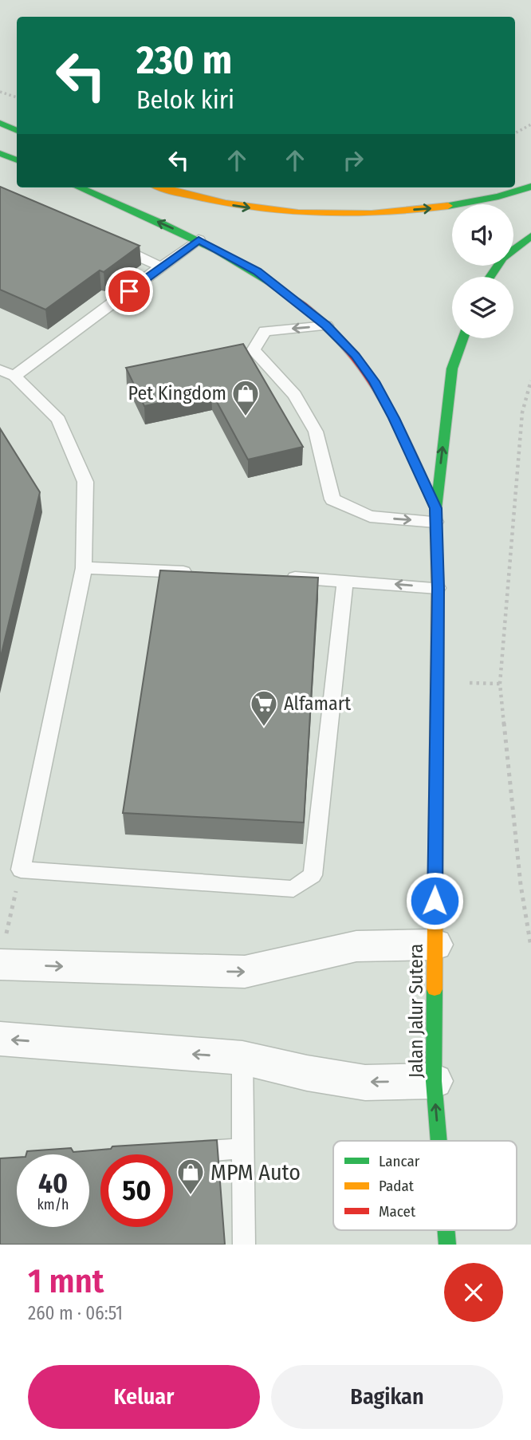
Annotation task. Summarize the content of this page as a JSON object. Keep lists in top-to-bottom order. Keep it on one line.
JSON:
{"streets":{"main road":["Jalan Jalur Sutera"]},"places":{"shop":["Pet Kingdom","MPM Auto"],"supermarket":["Alfamart"]},"legend":["Lancar","Padat","Macet"],"page":{"turn":["230 m","Belok kiri"],"speed":"40 km/h","limit":"50","heading":["1 mnt","260 m · 06:51"],"buttons":["Keluar","Bagikan"]}}
